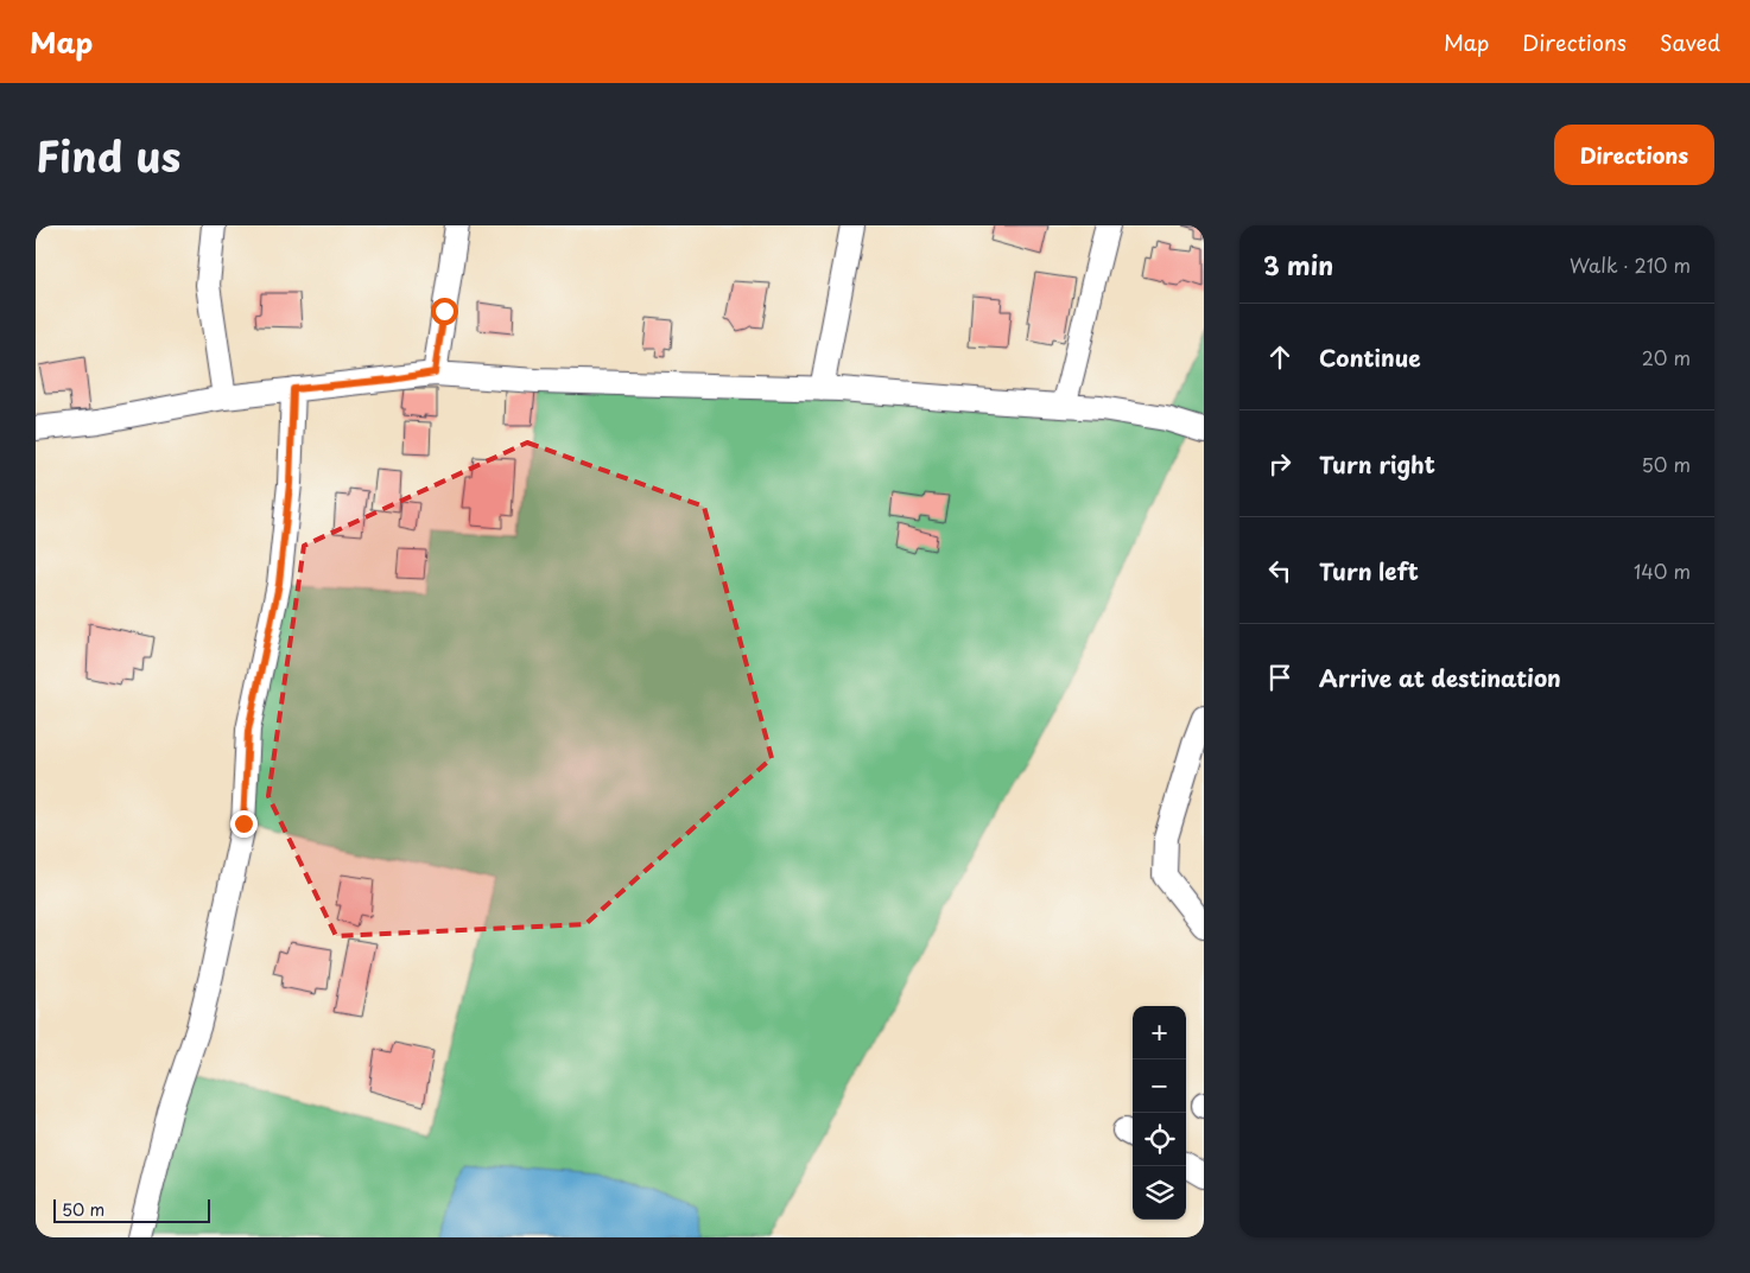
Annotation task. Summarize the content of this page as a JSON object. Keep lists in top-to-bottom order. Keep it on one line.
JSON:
{"scale_bar":"50 m","page":{"header":"Map","nav":["Map","Directions","Saved"],"title":"Find us","buttons":"Directions","heading":["3 min","Walk · 210 m"],"list":[["Continue","20 m"],["Turn right","50 m"],["Turn left","140 m"],"Arrive at destination"],"map_buttons":["+","−"],"scale":"50 m"}}
